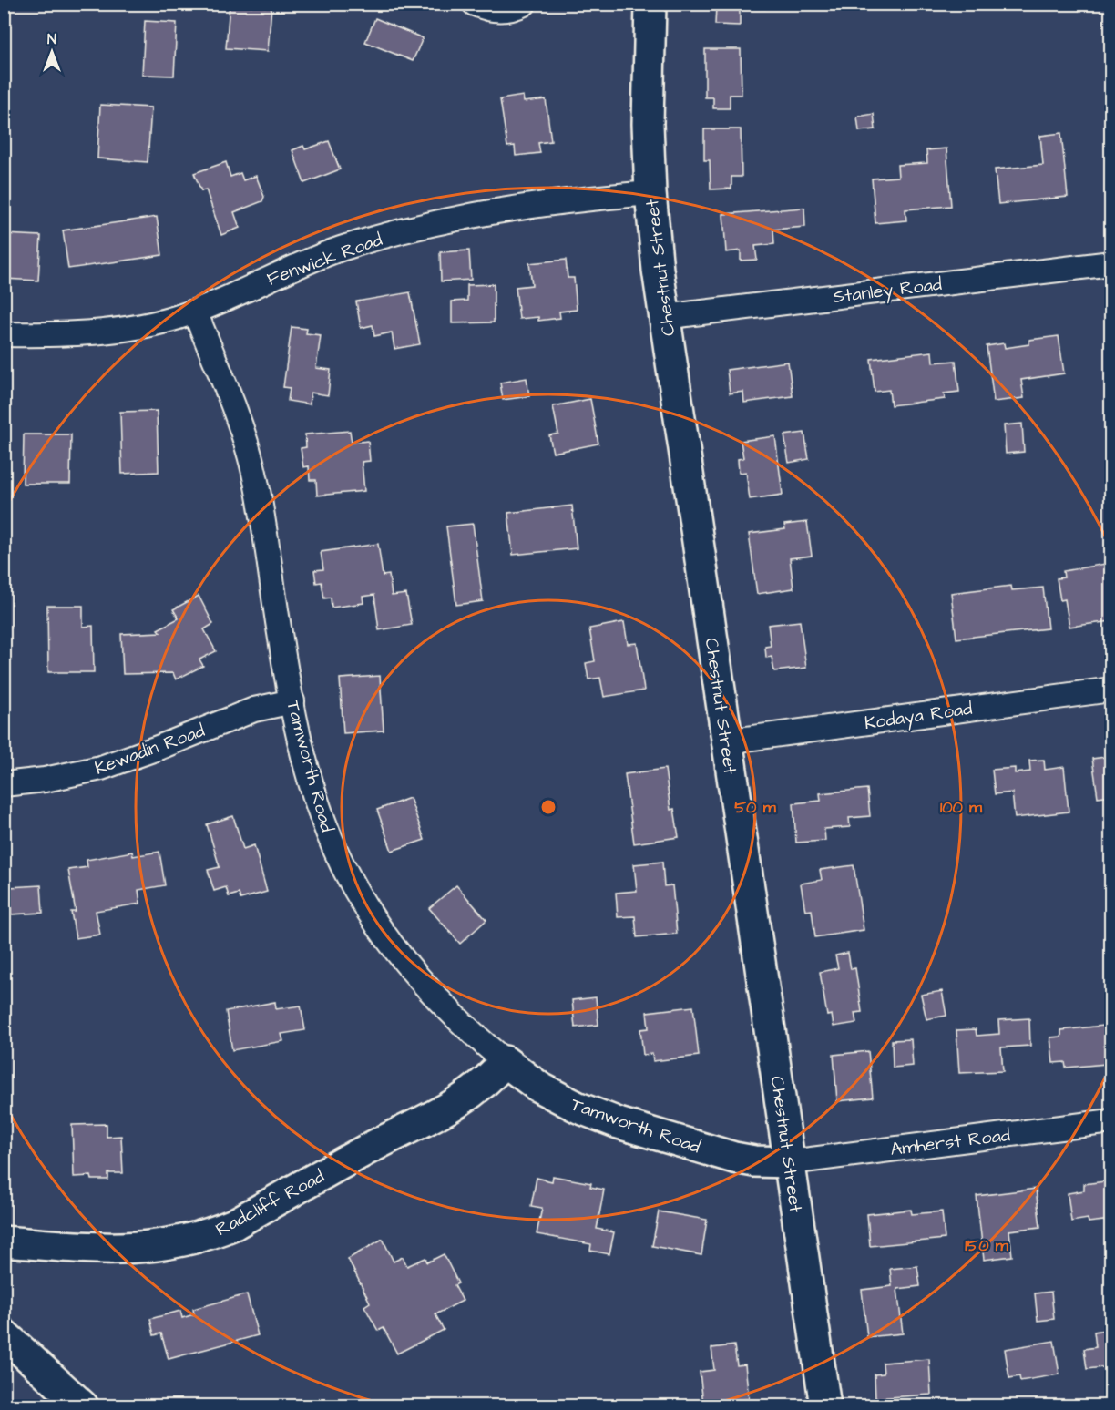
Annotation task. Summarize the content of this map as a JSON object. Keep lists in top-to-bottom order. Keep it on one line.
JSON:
{"streets":{"main road":["Chestnut Street","Tamworth Road","Radcliff Road"],"street":["Fenwick Road","Stanley Road","Kodaya Road","Kewadin Road","Amherst Road"]},"crossings":[["Fenwick Road","Chestnut Street"],["Fenwick Road","Tamworth Road"],["Chestnut Street","Stanley Road"],["Chestnut Street","Kodaya Road"],["Chestnut Street","Tamworth Road"],["Chestnut Street","Amherst Road"],["Kewadin Road","Tamworth Road"],["Tamworth Road","Amherst Road"],["Tamworth Road","Radcliff Road"]],"north":"top","rings":["50 m","100 m","150 m"]}
